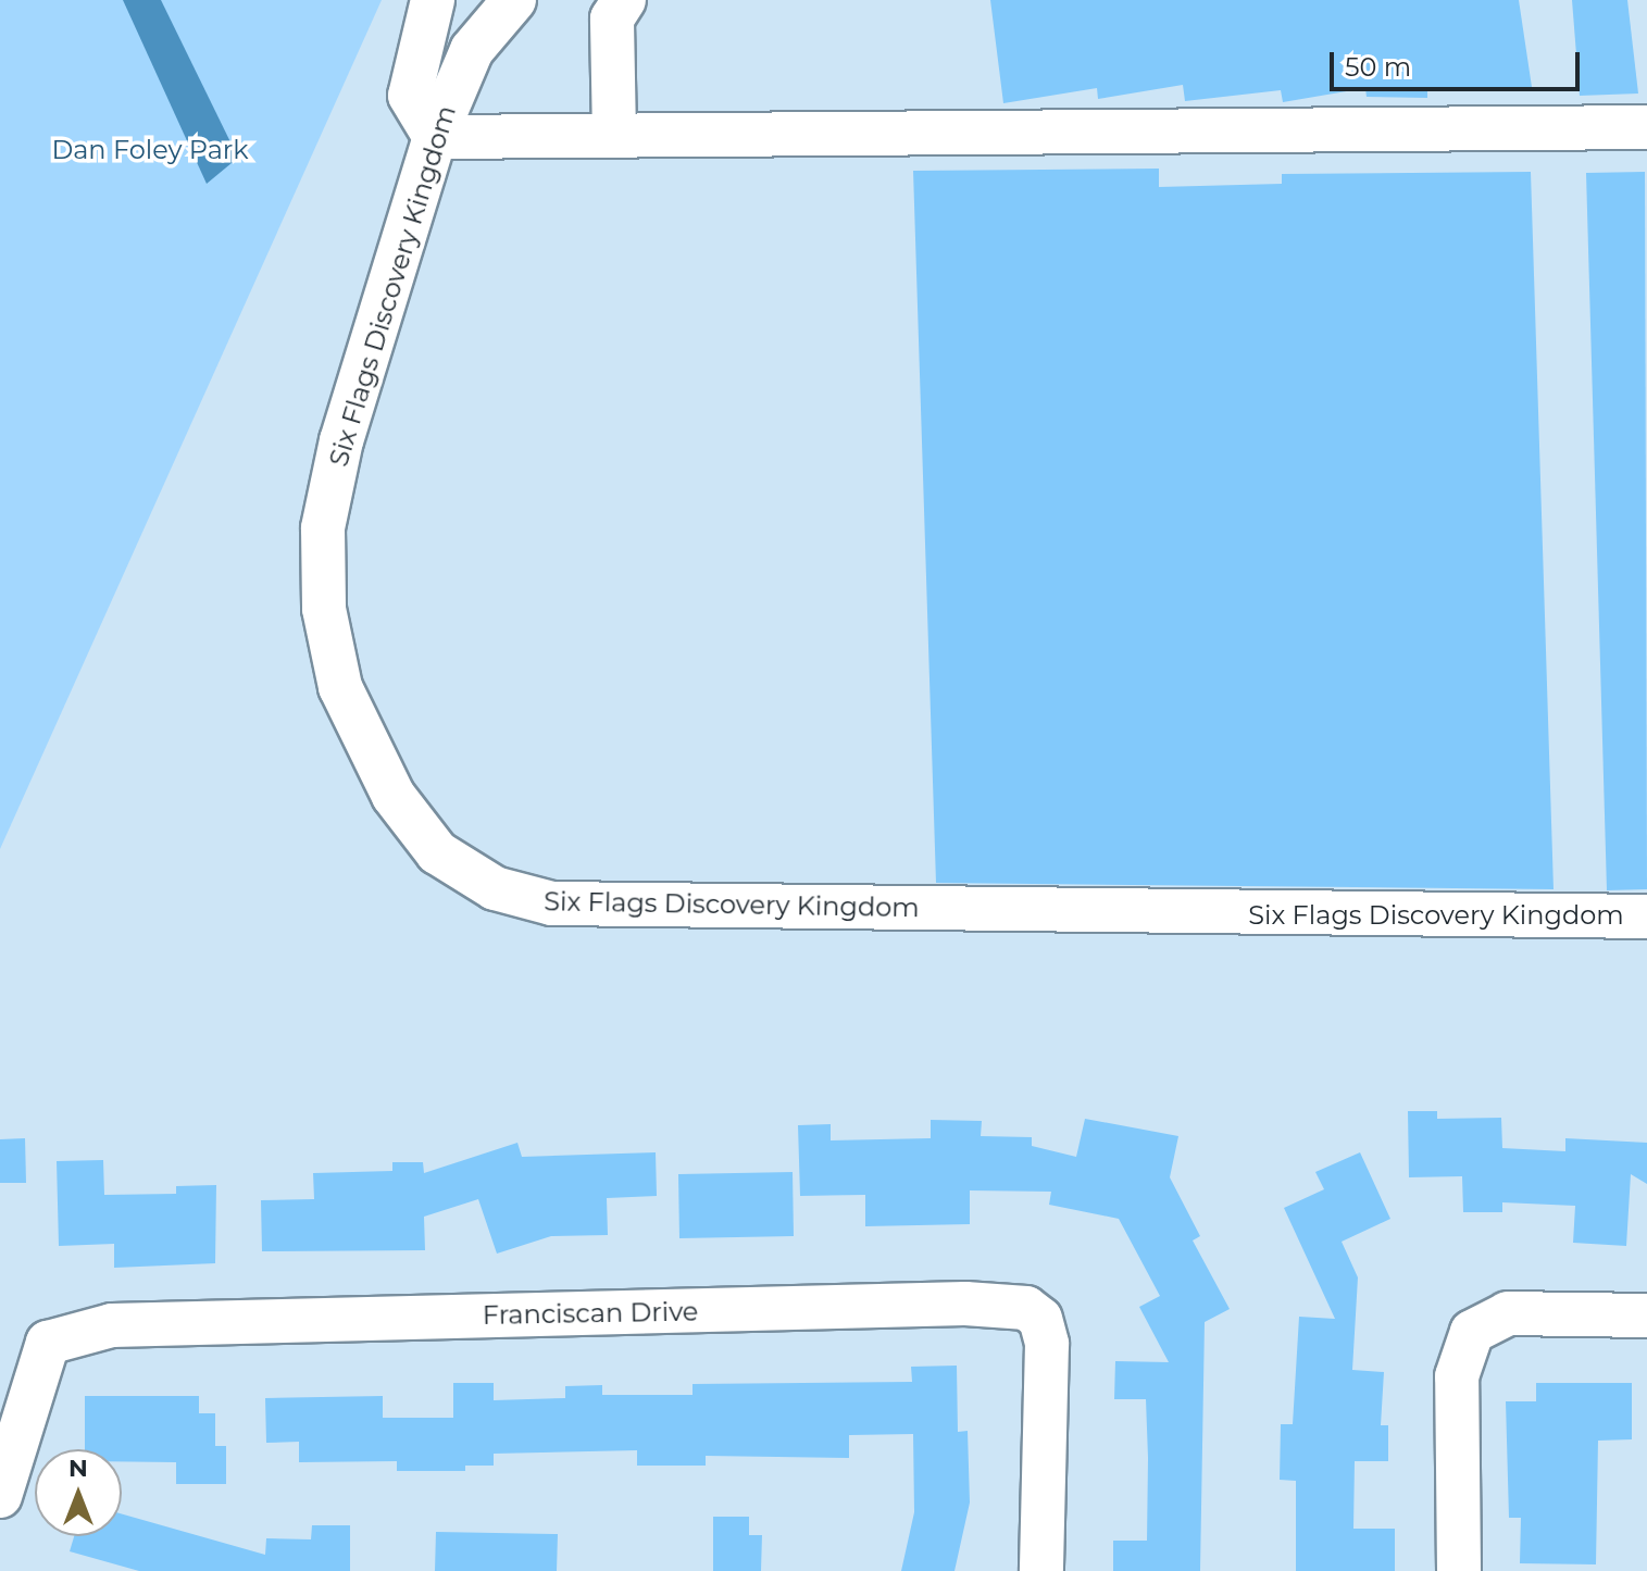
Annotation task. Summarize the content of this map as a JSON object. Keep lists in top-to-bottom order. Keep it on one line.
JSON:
{"streets":{"street":["Six Flags Discovery Kingdom","Franciscan Drive"]},"parks":["Dan Foley Park"],"scale_bar":"50 m","north":"top"}
